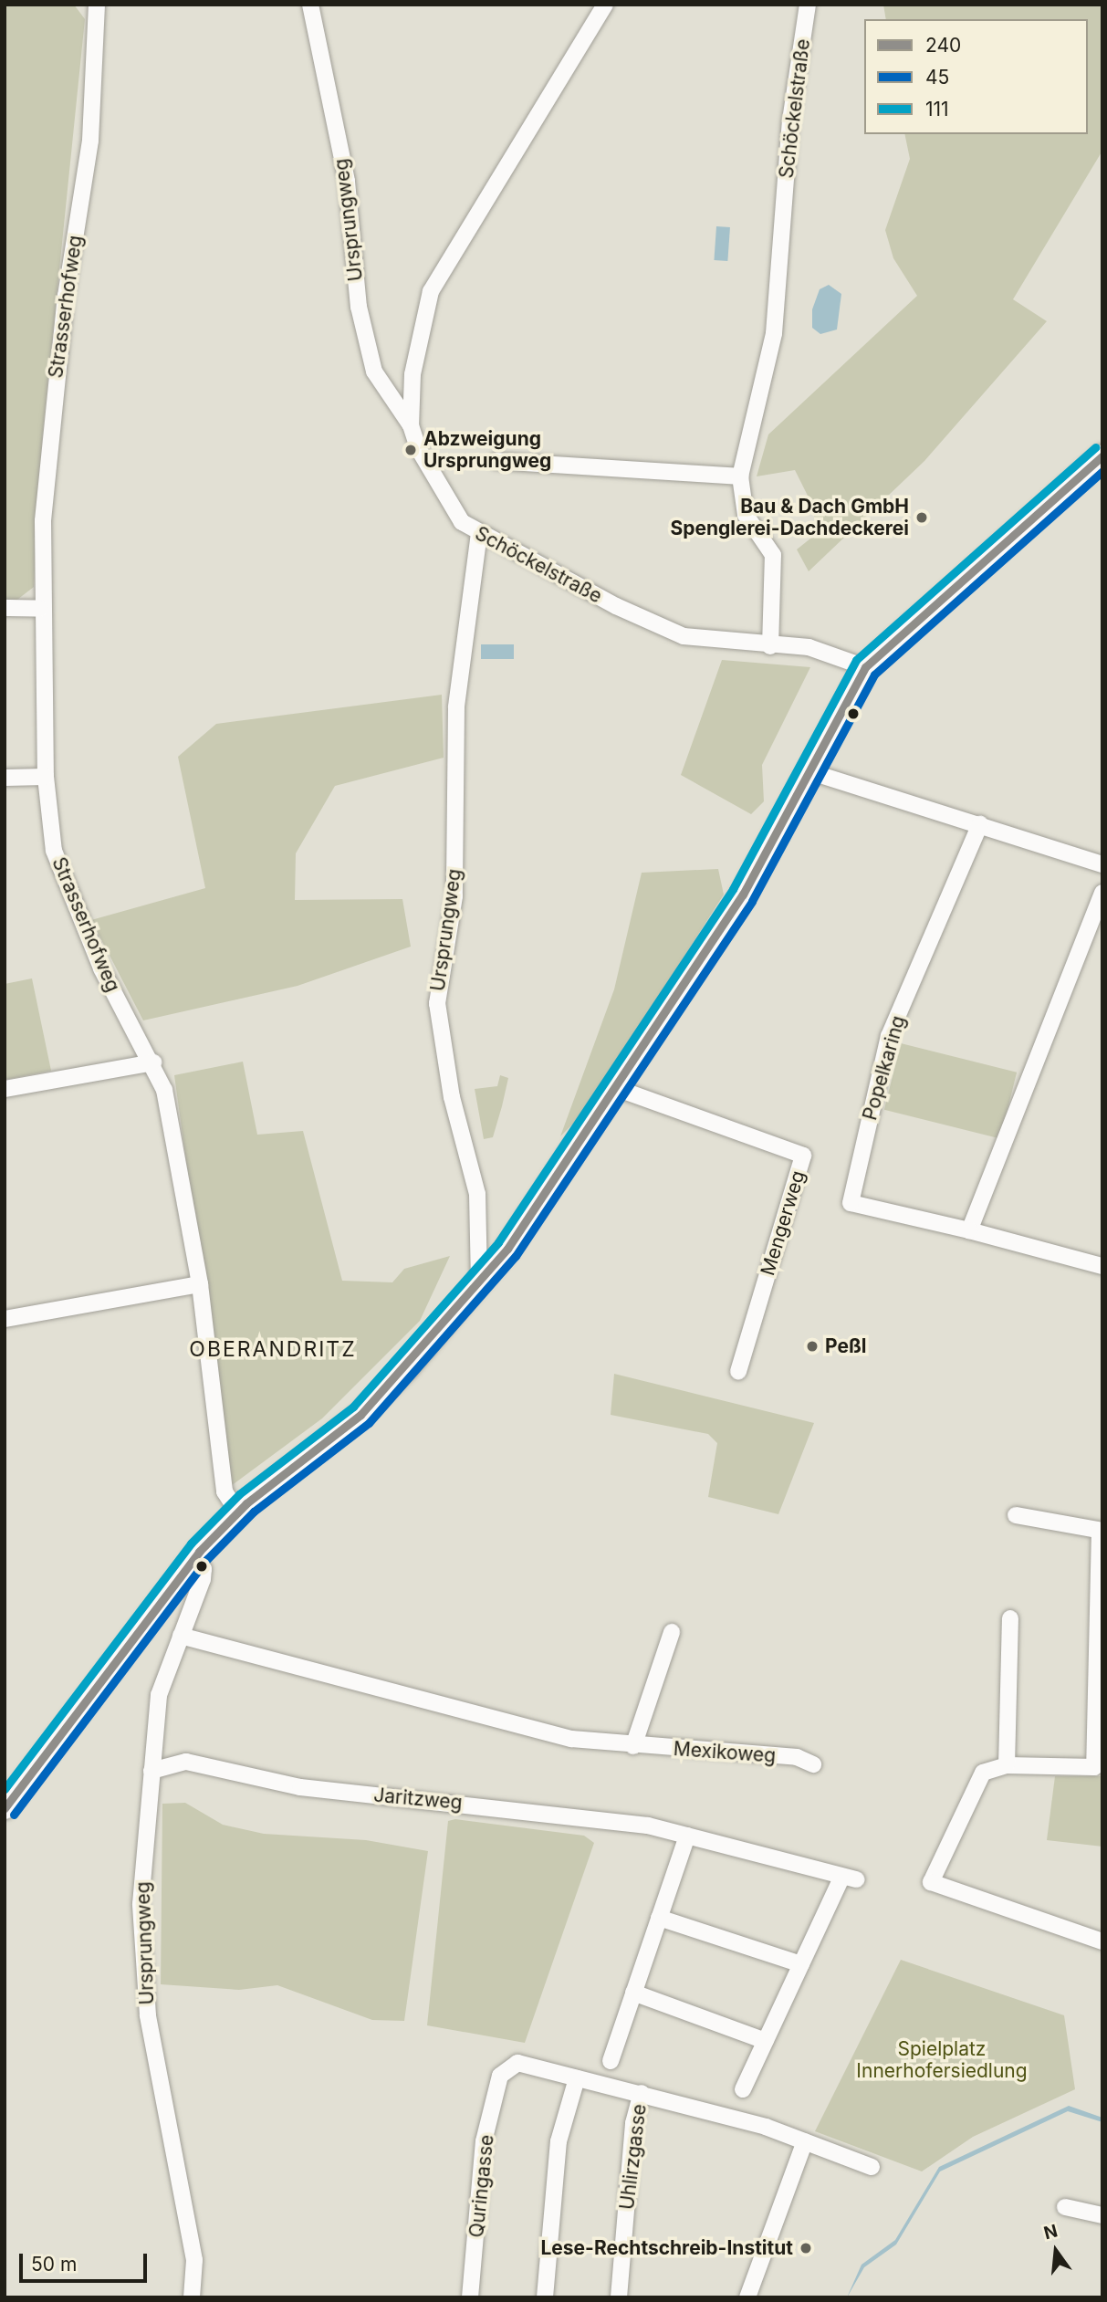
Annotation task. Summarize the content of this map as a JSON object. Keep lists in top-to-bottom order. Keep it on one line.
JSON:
{"streets":{"street":["Schöckelstraße","Ursprungweg","Strasserhofweg","Popelkaring","Mengerweg","Mexikoweg","Jaritzweg","Uhlirzgasse","Quringasse"]},"crossings":[["Schöckelstraße","Ursprungweg"],["Ursprungweg","Mexikoweg"],["Ursprungweg","Jaritzweg"]],"districts":["OBERANDRITZ"],"parks":["Spielplatz Innerhofersiedlung"],"places":["Abzweigung Ursprungweg","Bau & Dach GmbH Spenglerei-Dachdeckerei","Peßl","Lese-Rechtschreib-Institut"],"lines":["transit line 111","transit line 240","transit line 45"],"legend":["240","45","111"],"scale_bar":"50 m","north":"top"}
